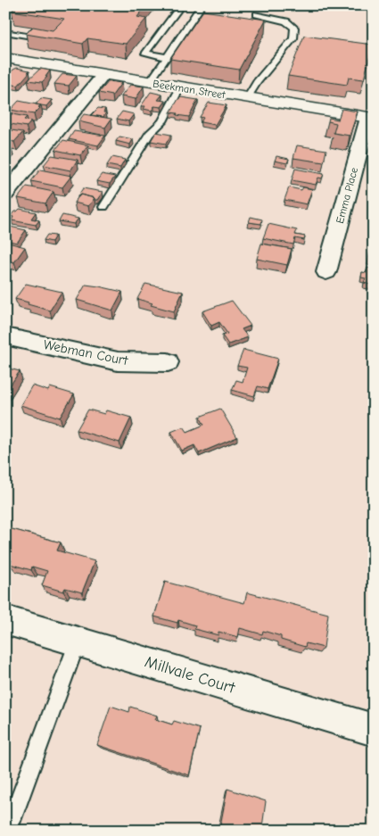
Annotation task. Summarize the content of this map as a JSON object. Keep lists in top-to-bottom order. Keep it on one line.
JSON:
{"streets":{"main road":["Beekman Street"],"street":["Emma Place","Webman Court","Millvale Court"]},"crossings":[["Beekman Street","Emma Place"]]}
